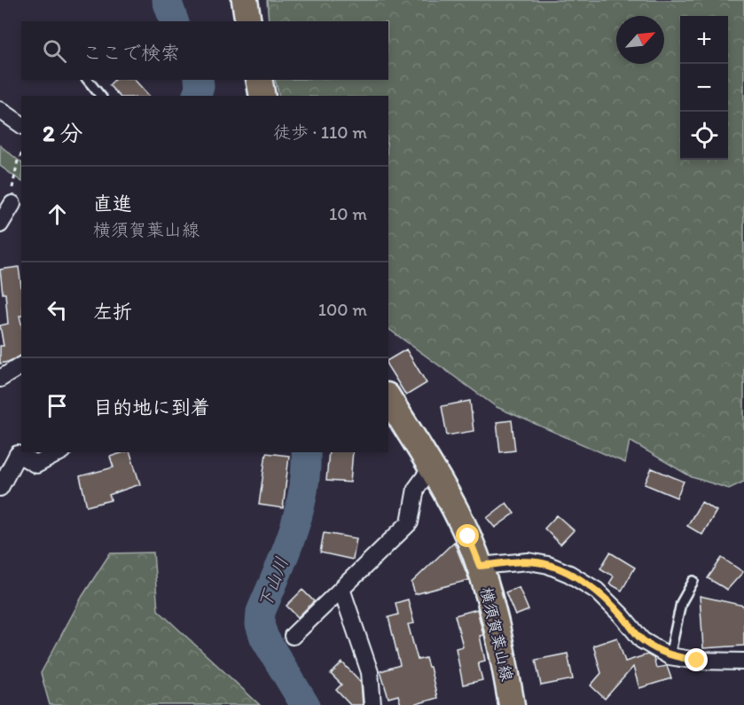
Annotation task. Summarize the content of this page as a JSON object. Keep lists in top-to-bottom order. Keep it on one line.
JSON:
{"streets":{"main road":["横須賀葉山線"]},"water":["下山川"],"north":"top right","page":{"map_buttons":["+","−"],"search":"ここで検索","heading":["2 分","徒歩 · 110 m"],"list":[["直進","横須賀葉山線","10 m"],["左折","100 m"],"目的地に到着"]}}
